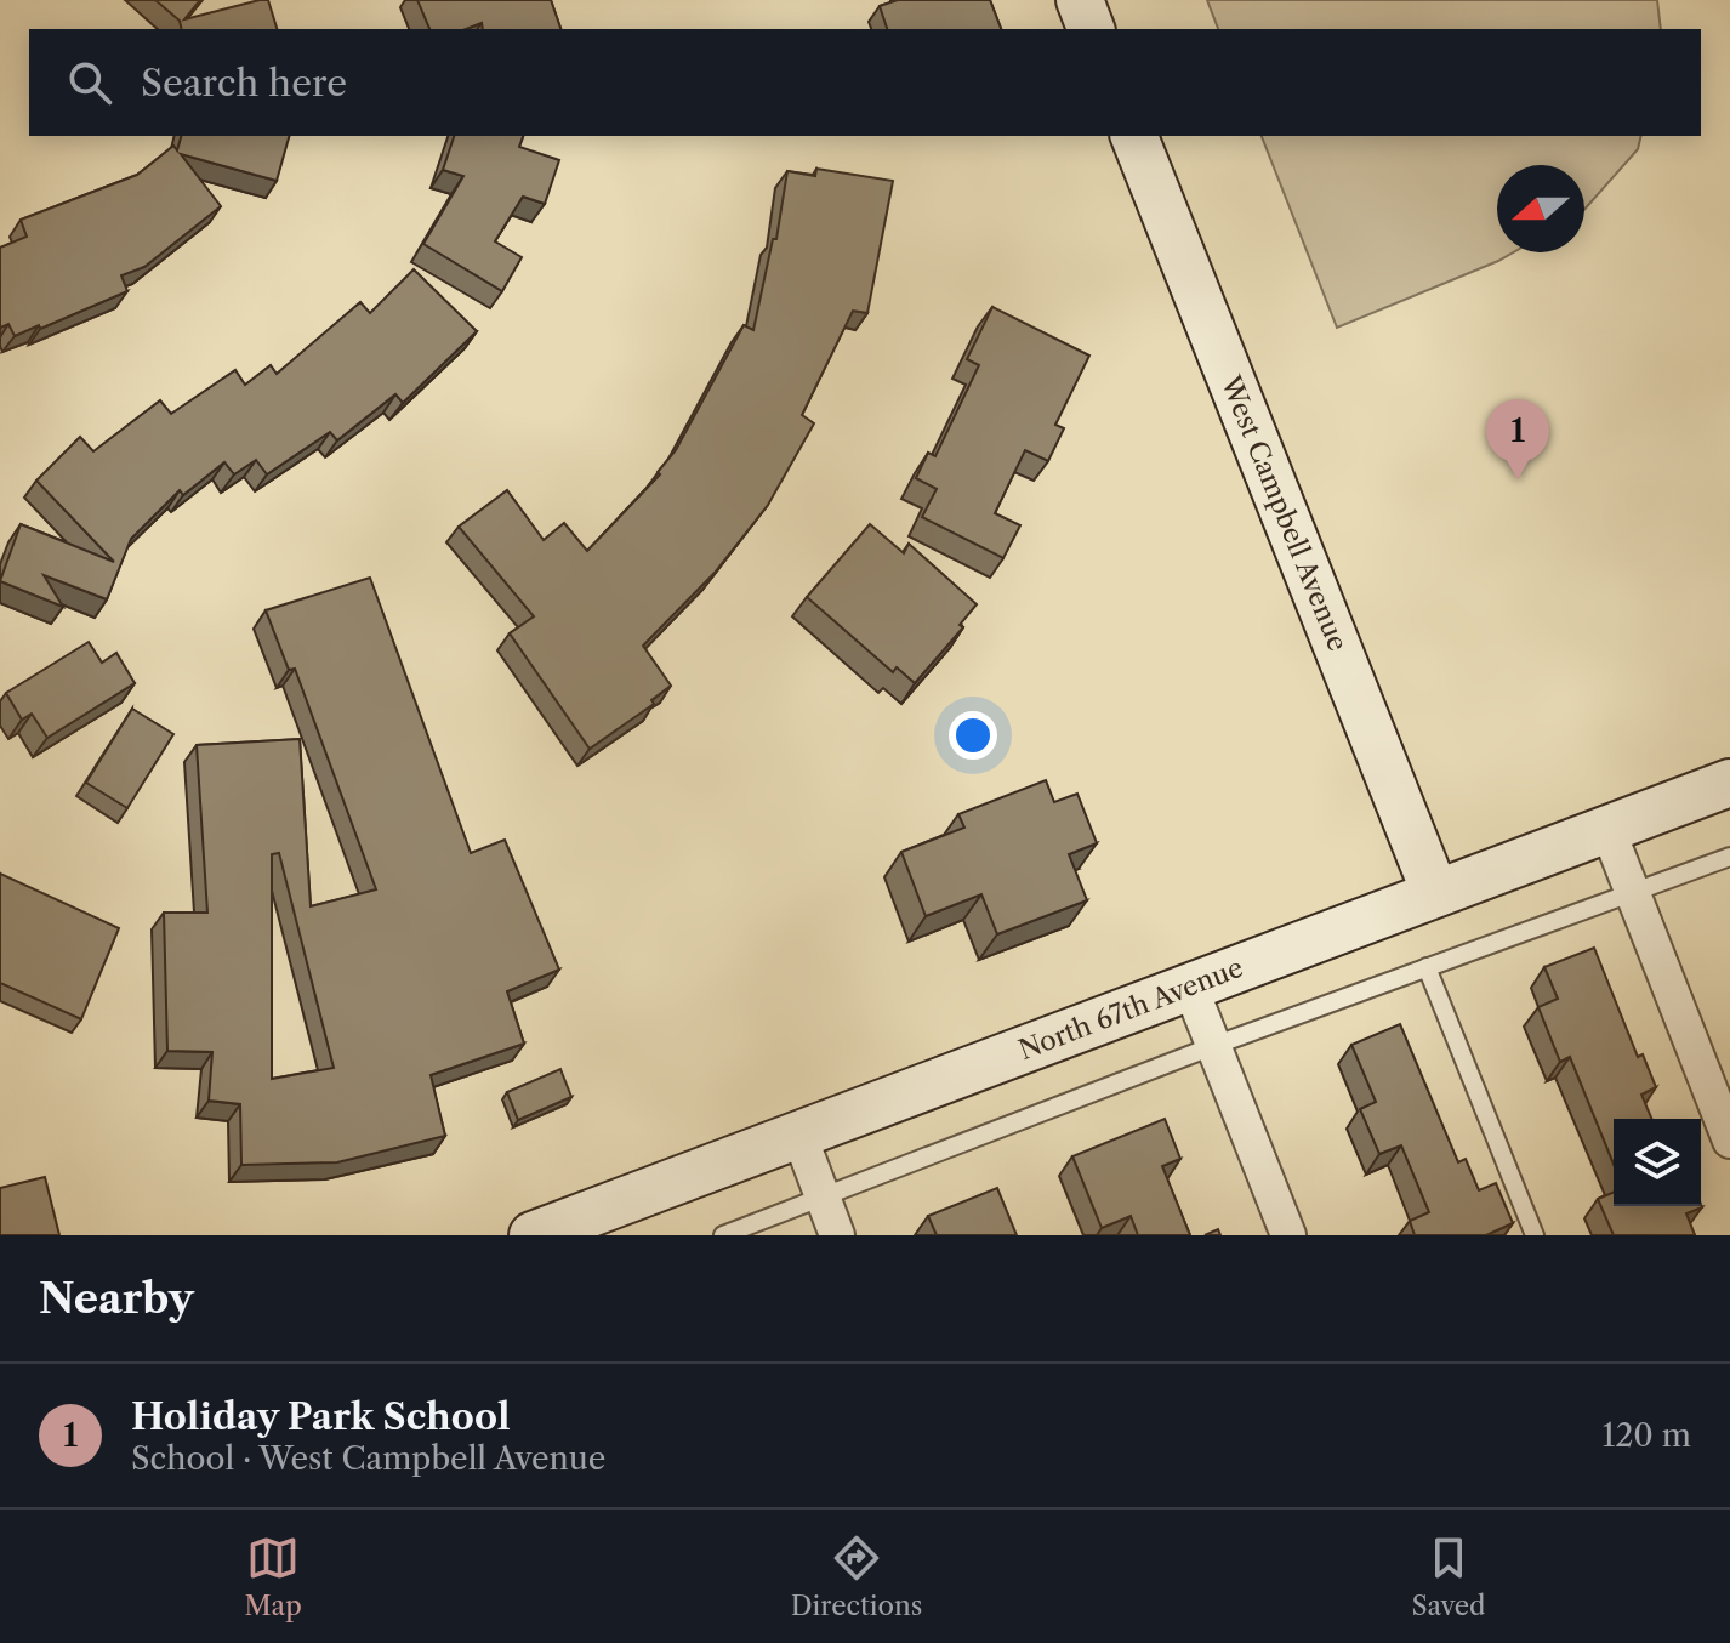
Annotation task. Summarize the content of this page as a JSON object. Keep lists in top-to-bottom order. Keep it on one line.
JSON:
{"streets":{"main road":["West Campbell Avenue","North 67th Avenue"]},"crossings":[["West Campbell Avenue","North 67th Avenue"]],"north":"left","page":{"search":"Search here","pins":"1","heading":"Nearby","list":[{"mark":"1","name":"Holiday Park School","note":"School · West Campbell Avenue","value":"120 m"}],"nav":["Map","Directions","Saved"]}}
